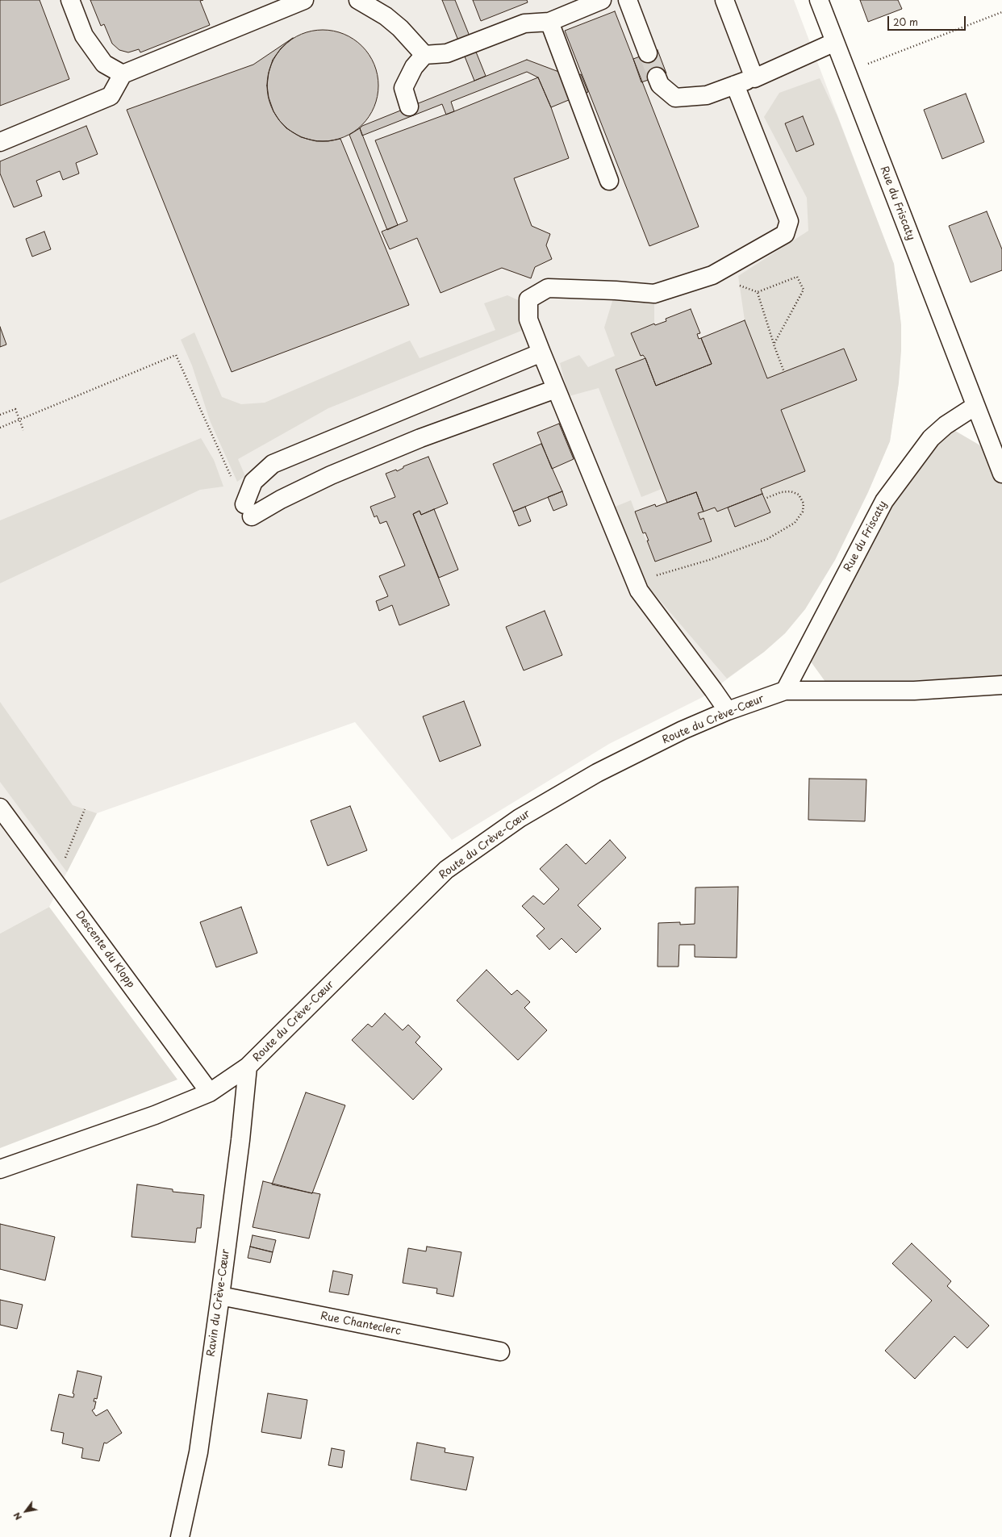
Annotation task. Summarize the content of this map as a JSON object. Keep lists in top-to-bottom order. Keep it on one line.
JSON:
{"streets":{"street":["Rue du Friscaty","Route du Crève-Cœur","Descente du Klopp","Ravin du Crève-Cœur","Rue Chanteclerc"]},"crossings":[["Rue du Friscaty","Route du Crève-Cœur"],["Route du Crève-Cœur","Descente du Klopp"],["Route du Crève-Cœur","Ravin du Crève-Cœur"],["Ravin du Crève-Cœur","Rue Chanteclerc"]],"scale_bar":"20 m","north":"bottom left"}
